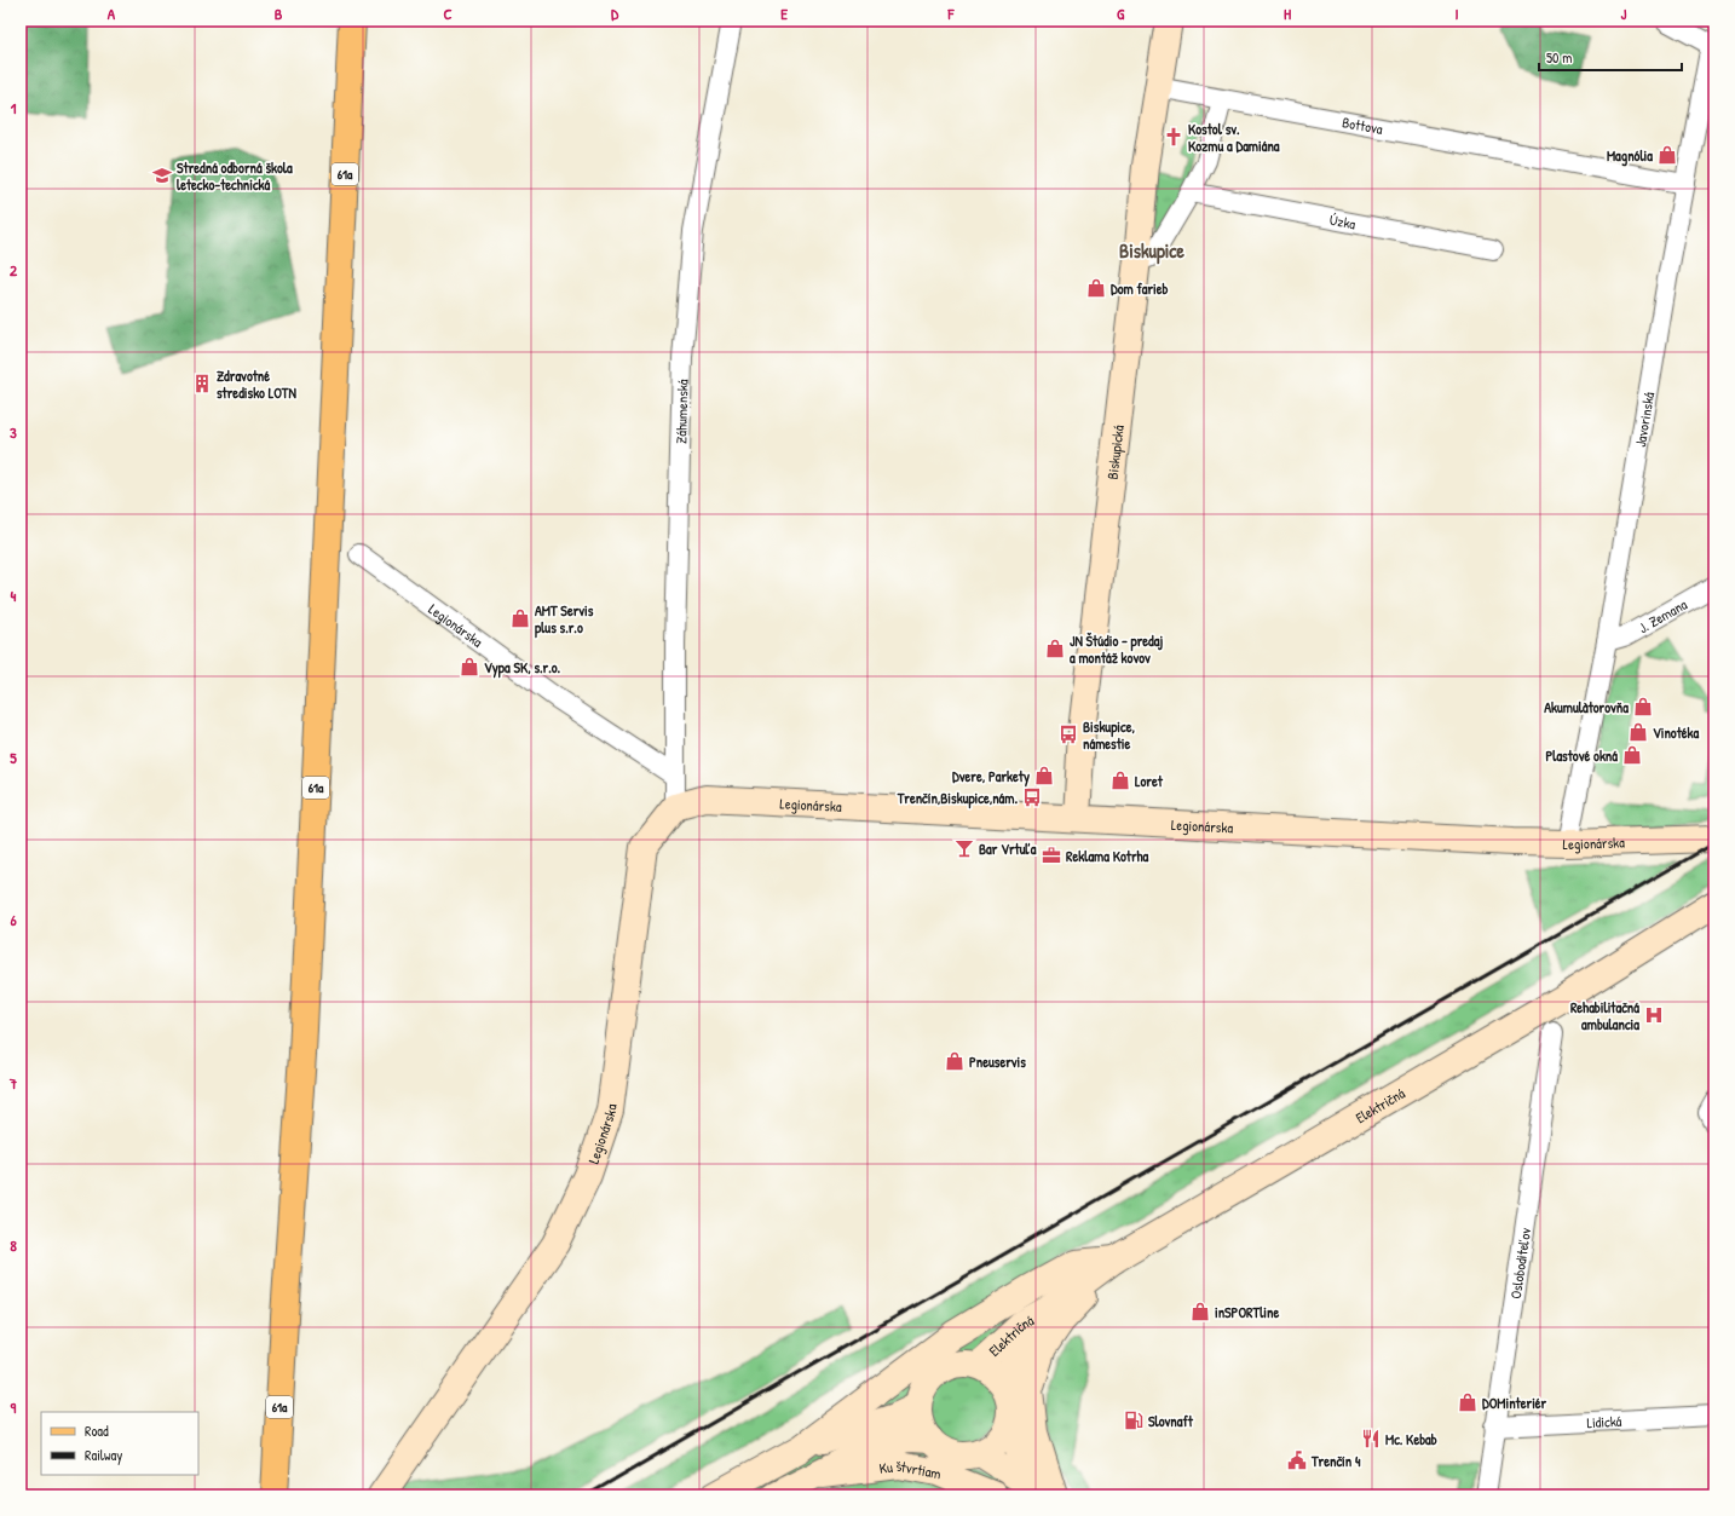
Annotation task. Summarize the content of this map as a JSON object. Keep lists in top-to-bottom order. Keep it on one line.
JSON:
{"streets":{"main road":["61a"],"street":["Bottova","Úzka","Záhumenská","Javorinská","Biskupická","J. Zemana","Legionárska","Električná","Osloboditeľov","Lidická","Ku štvrtiam"]},"crossings":[["Bottova","Javorinská"],["Záhumenská","Legionárska"],["Javorinská","J. Zemana"],["Javorinská","Legionárska"],["Biskupická","Legionárska"],["Osloboditeľov","Lidická"]],"districts":["Biskupice"],"places":{"church":["Kostol sv. Kozmu a Damiána"],"shop":["Magnólia","Dom farieb","AMT Servis plus s.r.o","JN Štúdio - predaj a montáž kovov","Vypa SK, s.r.o.","Akumulàtorovňa","Vinotéka","Plastové okná","Dvere, Parkety","Loret","Pneuservis","inSPORTline","DOMinteriér"],"school or university":["Stredná odborná škola letecko-technická"],"building":["Zdravotné stredisko LOTN"],"bus stop":["Biskupice, námestie","Trenčín,Biskupice,nám."],"bar":["Bar Vrtuľa"],"office":["Reklama Kotrha"],"hospital":["Rehabilitačná ambulancia"],"fuel station":["Slovnaft"],"restaurant":["Mc. Kebab"],"public building":["Trenčín 4"]},"legend":["Road","Railway"],"scale_bar":"50 m","grid":{"columns":["A","B","C","D","E","F","G","H","I","J"],"rows":["1","2","3","4","5","6","7","8","9"]}}
